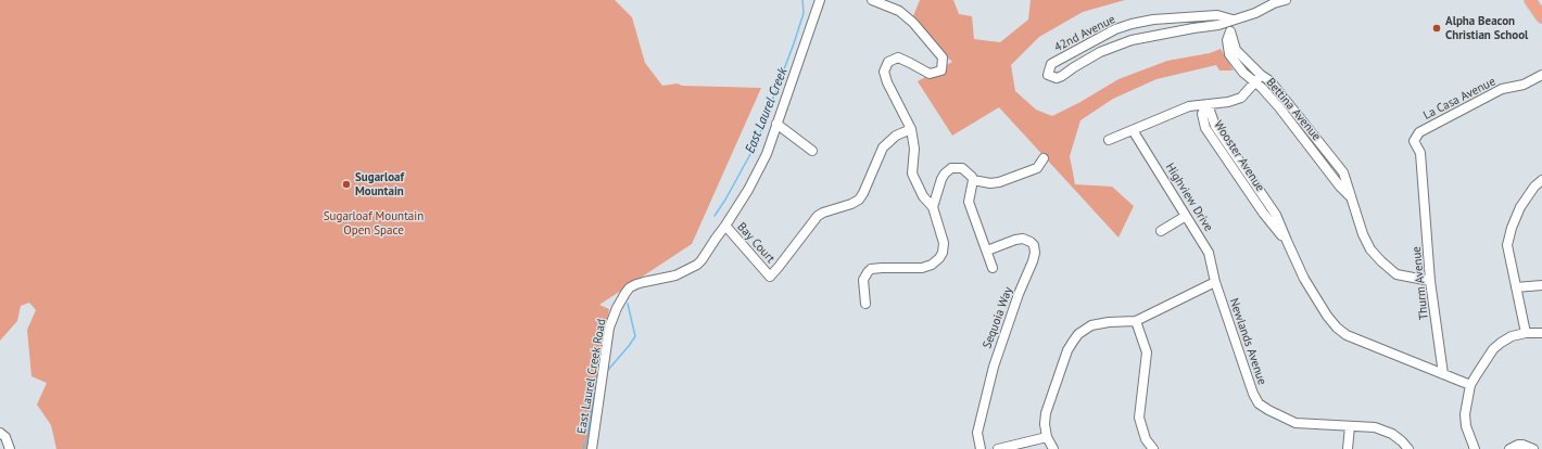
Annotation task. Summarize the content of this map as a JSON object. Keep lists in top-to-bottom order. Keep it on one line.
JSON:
{"streets":{"street":["42nd Avenue","La Casa Avenue","Bettina Avenue","Wooster Avenue","Highview Drive","Bay Court","Thurm Avenue","Sequoia Way","Newlands Avenue","East Laurel Creek Road"]},"crossings":[["42nd Avenue","Bettina Avenue"],["La Casa Avenue","Thurm Avenue"],["Bettina Avenue","Thurm Avenue"],["Wooster Avenue","Thurm Avenue"],["Highview Drive","Newlands Avenue"],["Bay Court","East Laurel Creek Road"]],"water":["East Laurel Creek"],"parks":["Sugarloaf Mountain Open Space"],"places":["Alpha Beacon Christian School","Sugarloaf Mountain"]}
